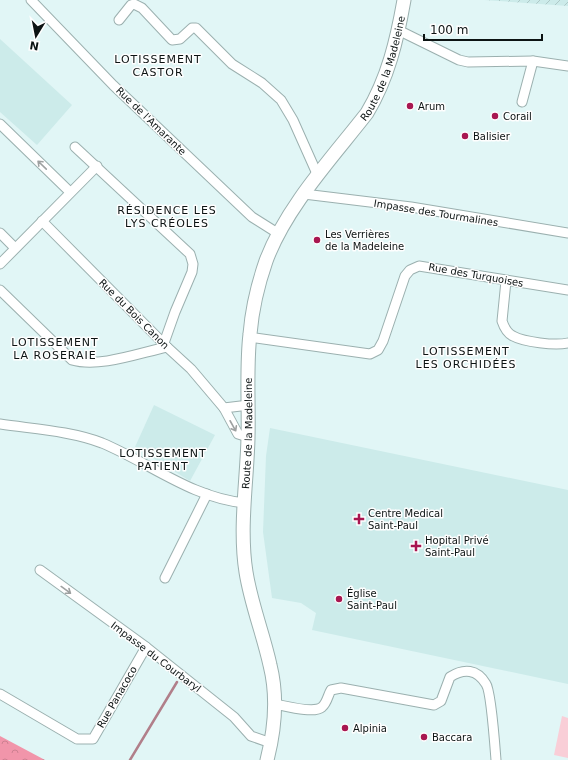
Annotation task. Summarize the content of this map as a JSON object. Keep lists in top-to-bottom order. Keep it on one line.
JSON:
{"streets":{"main road":["Route de la Madeleine"],"street":["Rue de l'Amarante","Impasse des Tourmalines","Rue des Turquoises","Rue du Bois Canon","Impasse du Courbaryl","Rue Panacoco"]},"crossings":[["Route de la Madeleine","Rue de l'Amarante"],["Route de la Madeleine","Impasse des Tourmalines"],["Route de la Madeleine","Rue des Turquoises"],["Route de la Madeleine","Rue du Bois Canon"],["Route de la Madeleine","Impasse du Courbaryl"],["Impasse du Courbaryl","Rue Panacoco"]],"one_way":["Impasse du Courbaryl"],"districts":["LOTISSEMENT CASTOR","RÉSIDENCE LES LYS CRÉOLES","LOTISSEMENT LA ROSERAIE","LOTISSEMENT LES ORCHIDÉES","LOTISSEMENT PATIENT"],"places":{"other":["Arum","Corail","Balisier","Les Verrières de la Madeleine","Église Saint-Paul","Alpinia","Baccara"],"health":["Centre Medical Saint-Paul","Hopital Privé Saint-Paul"]},"scale_bar":"100 m","north":"bottom"}
